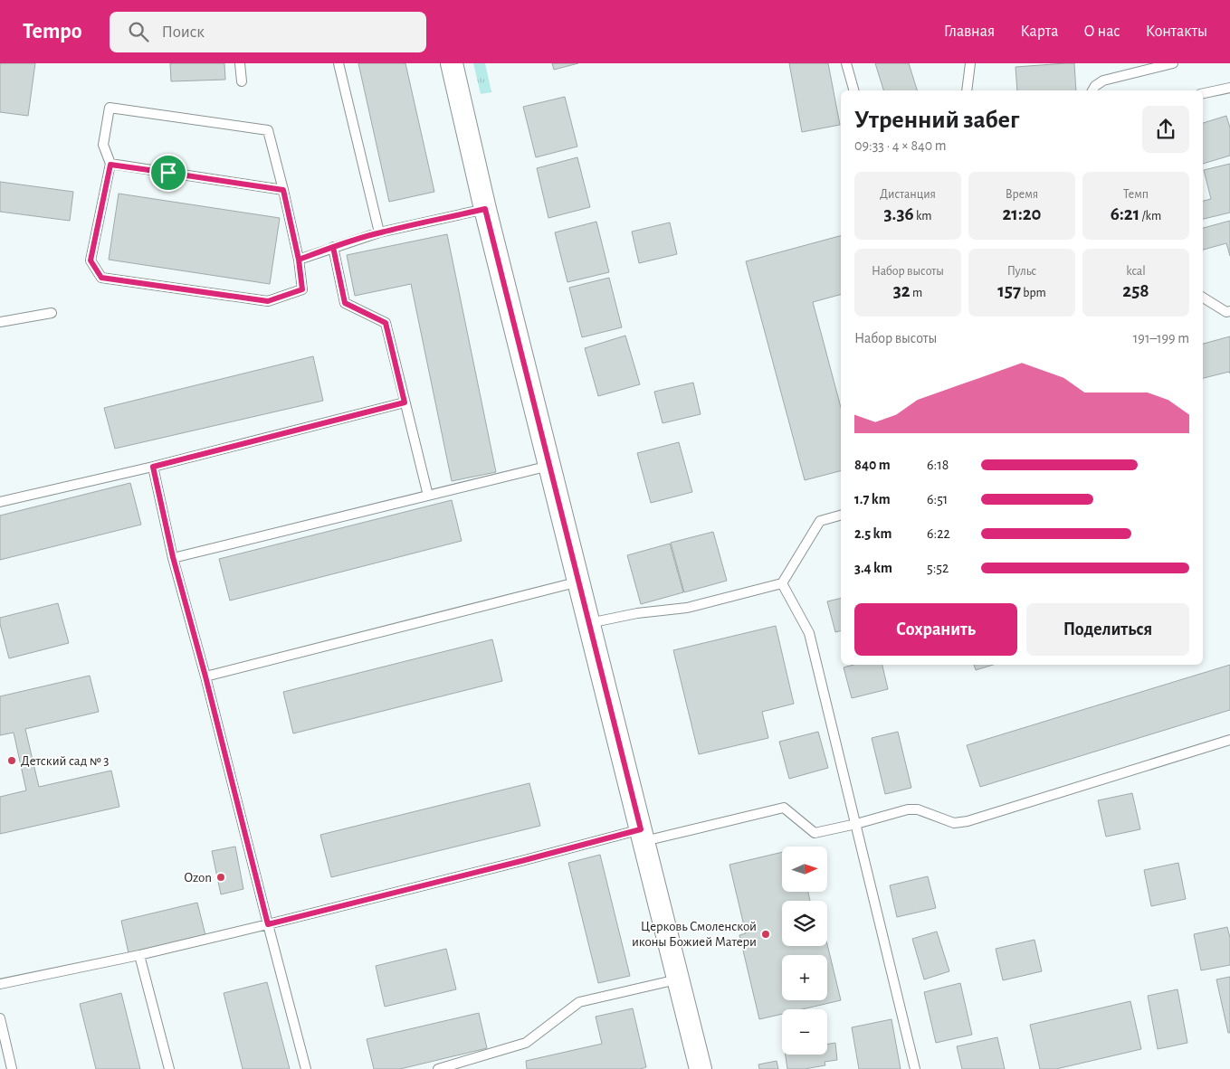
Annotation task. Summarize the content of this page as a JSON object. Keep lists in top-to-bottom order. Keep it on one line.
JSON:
{"places":["Детский сад № 3","Ozon","Церковь Смоленской иконы Божией Матери"],"north":"right","page":{"header":"Tempo","search":"Поиск","nav":["Главная","Карта","О нас","Контакты"],"heading":["Утренний забег","09:33 · 4 × 840 m"],"stats":[["Дистанция","3.36 km"],["Время","21:20"],["Темп","6:21 /km"],["Набор высоты","32 m"],["Пульс","157 bpm"],["kcal","258"]],"chart":["Набор высоты","191–199 m"],"list":[{"name":"840 m","note":"6:18"},{"name":"1.7 km","note":"6:51"},{"name":"2.5 km","note":"6:22"},{"name":"3.4 km","note":"5:52"}],"buttons":["Сохранить","Поделиться"],"map_buttons":["+","−"]}}
